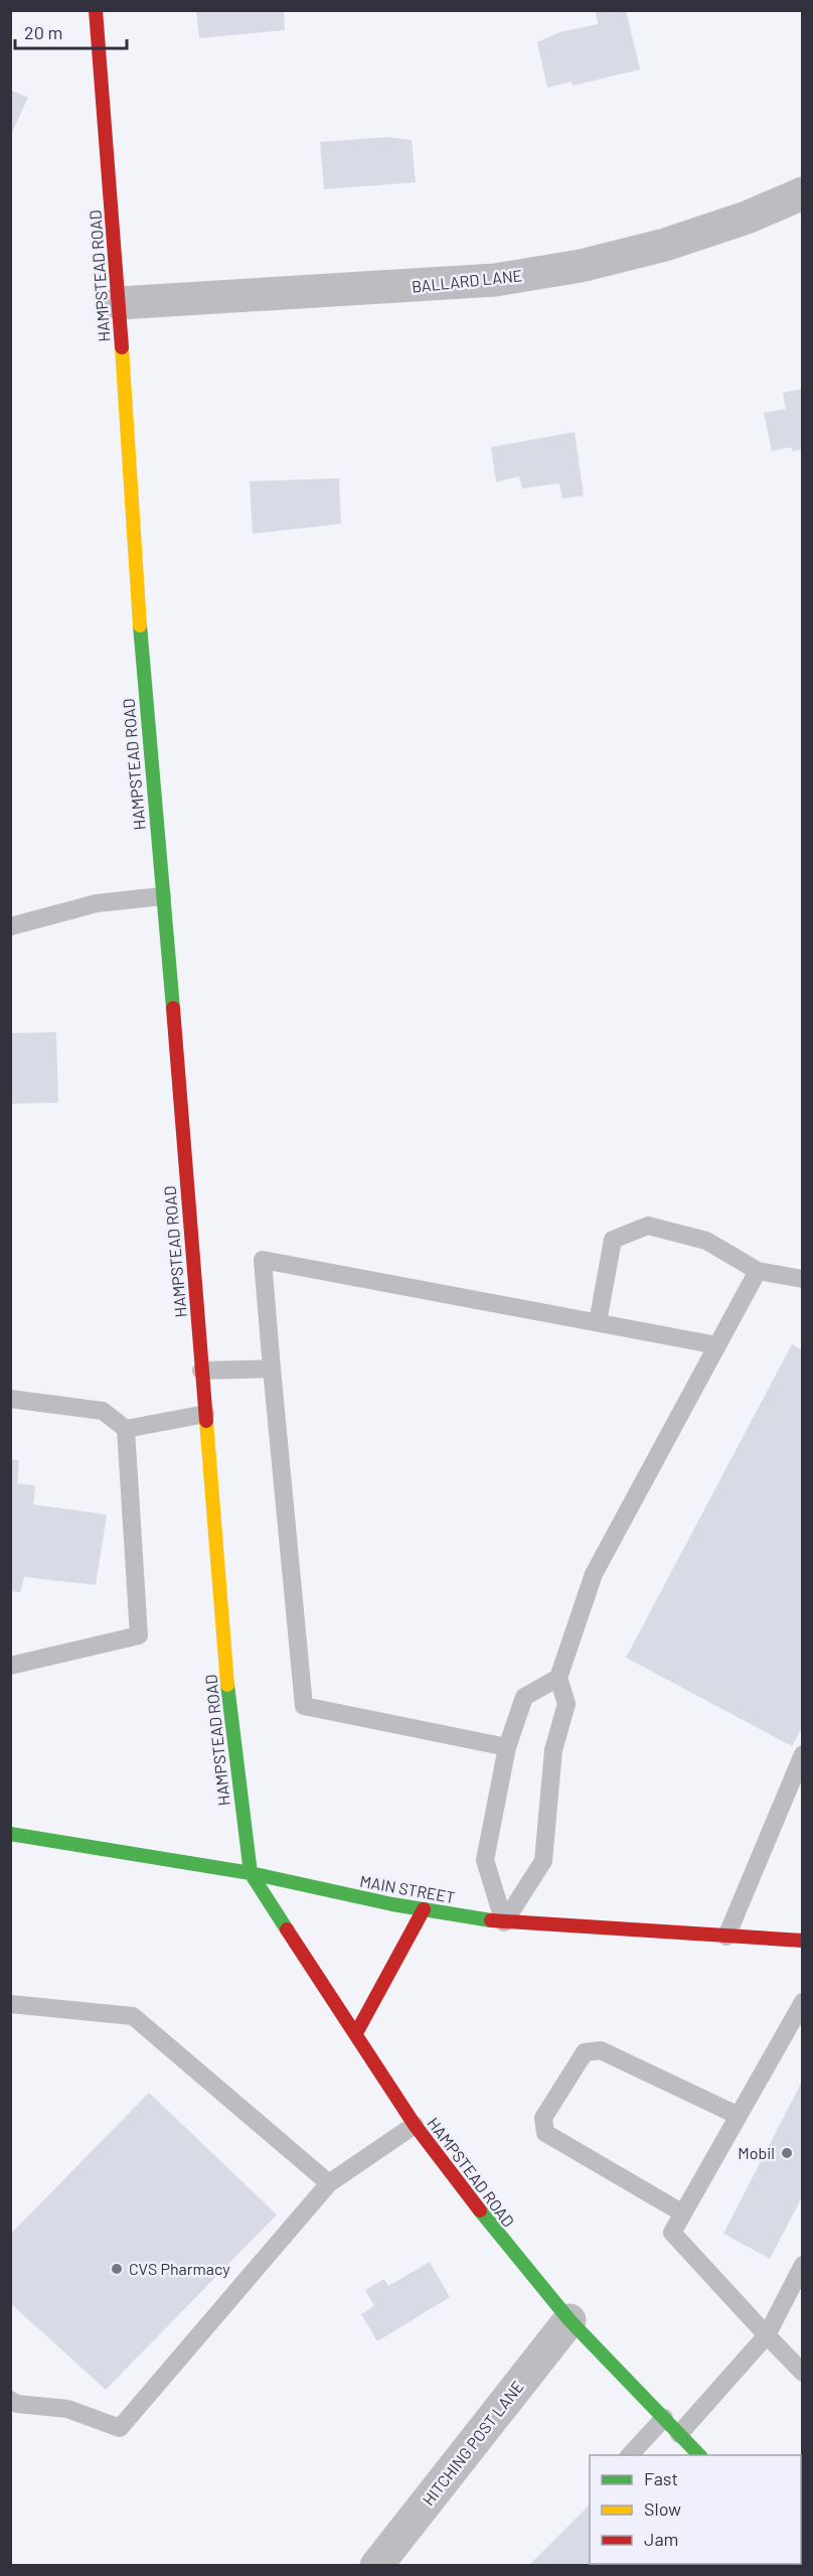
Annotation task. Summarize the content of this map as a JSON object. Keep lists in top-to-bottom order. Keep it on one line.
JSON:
{"streets":{"street":["HAMPSTEAD ROAD","BALLARD LANE","MAIN STREET","HITCHING POST LANE"]},"crossings":[["HAMPSTEAD ROAD","BALLARD LANE"],["HAMPSTEAD ROAD","MAIN STREET"],["HAMPSTEAD ROAD","HITCHING POST LANE"]],"places":["Mobil","CVS Pharmacy"],"legend":["Fast","Slow","Jam"],"scale_bar":"20 m"}
